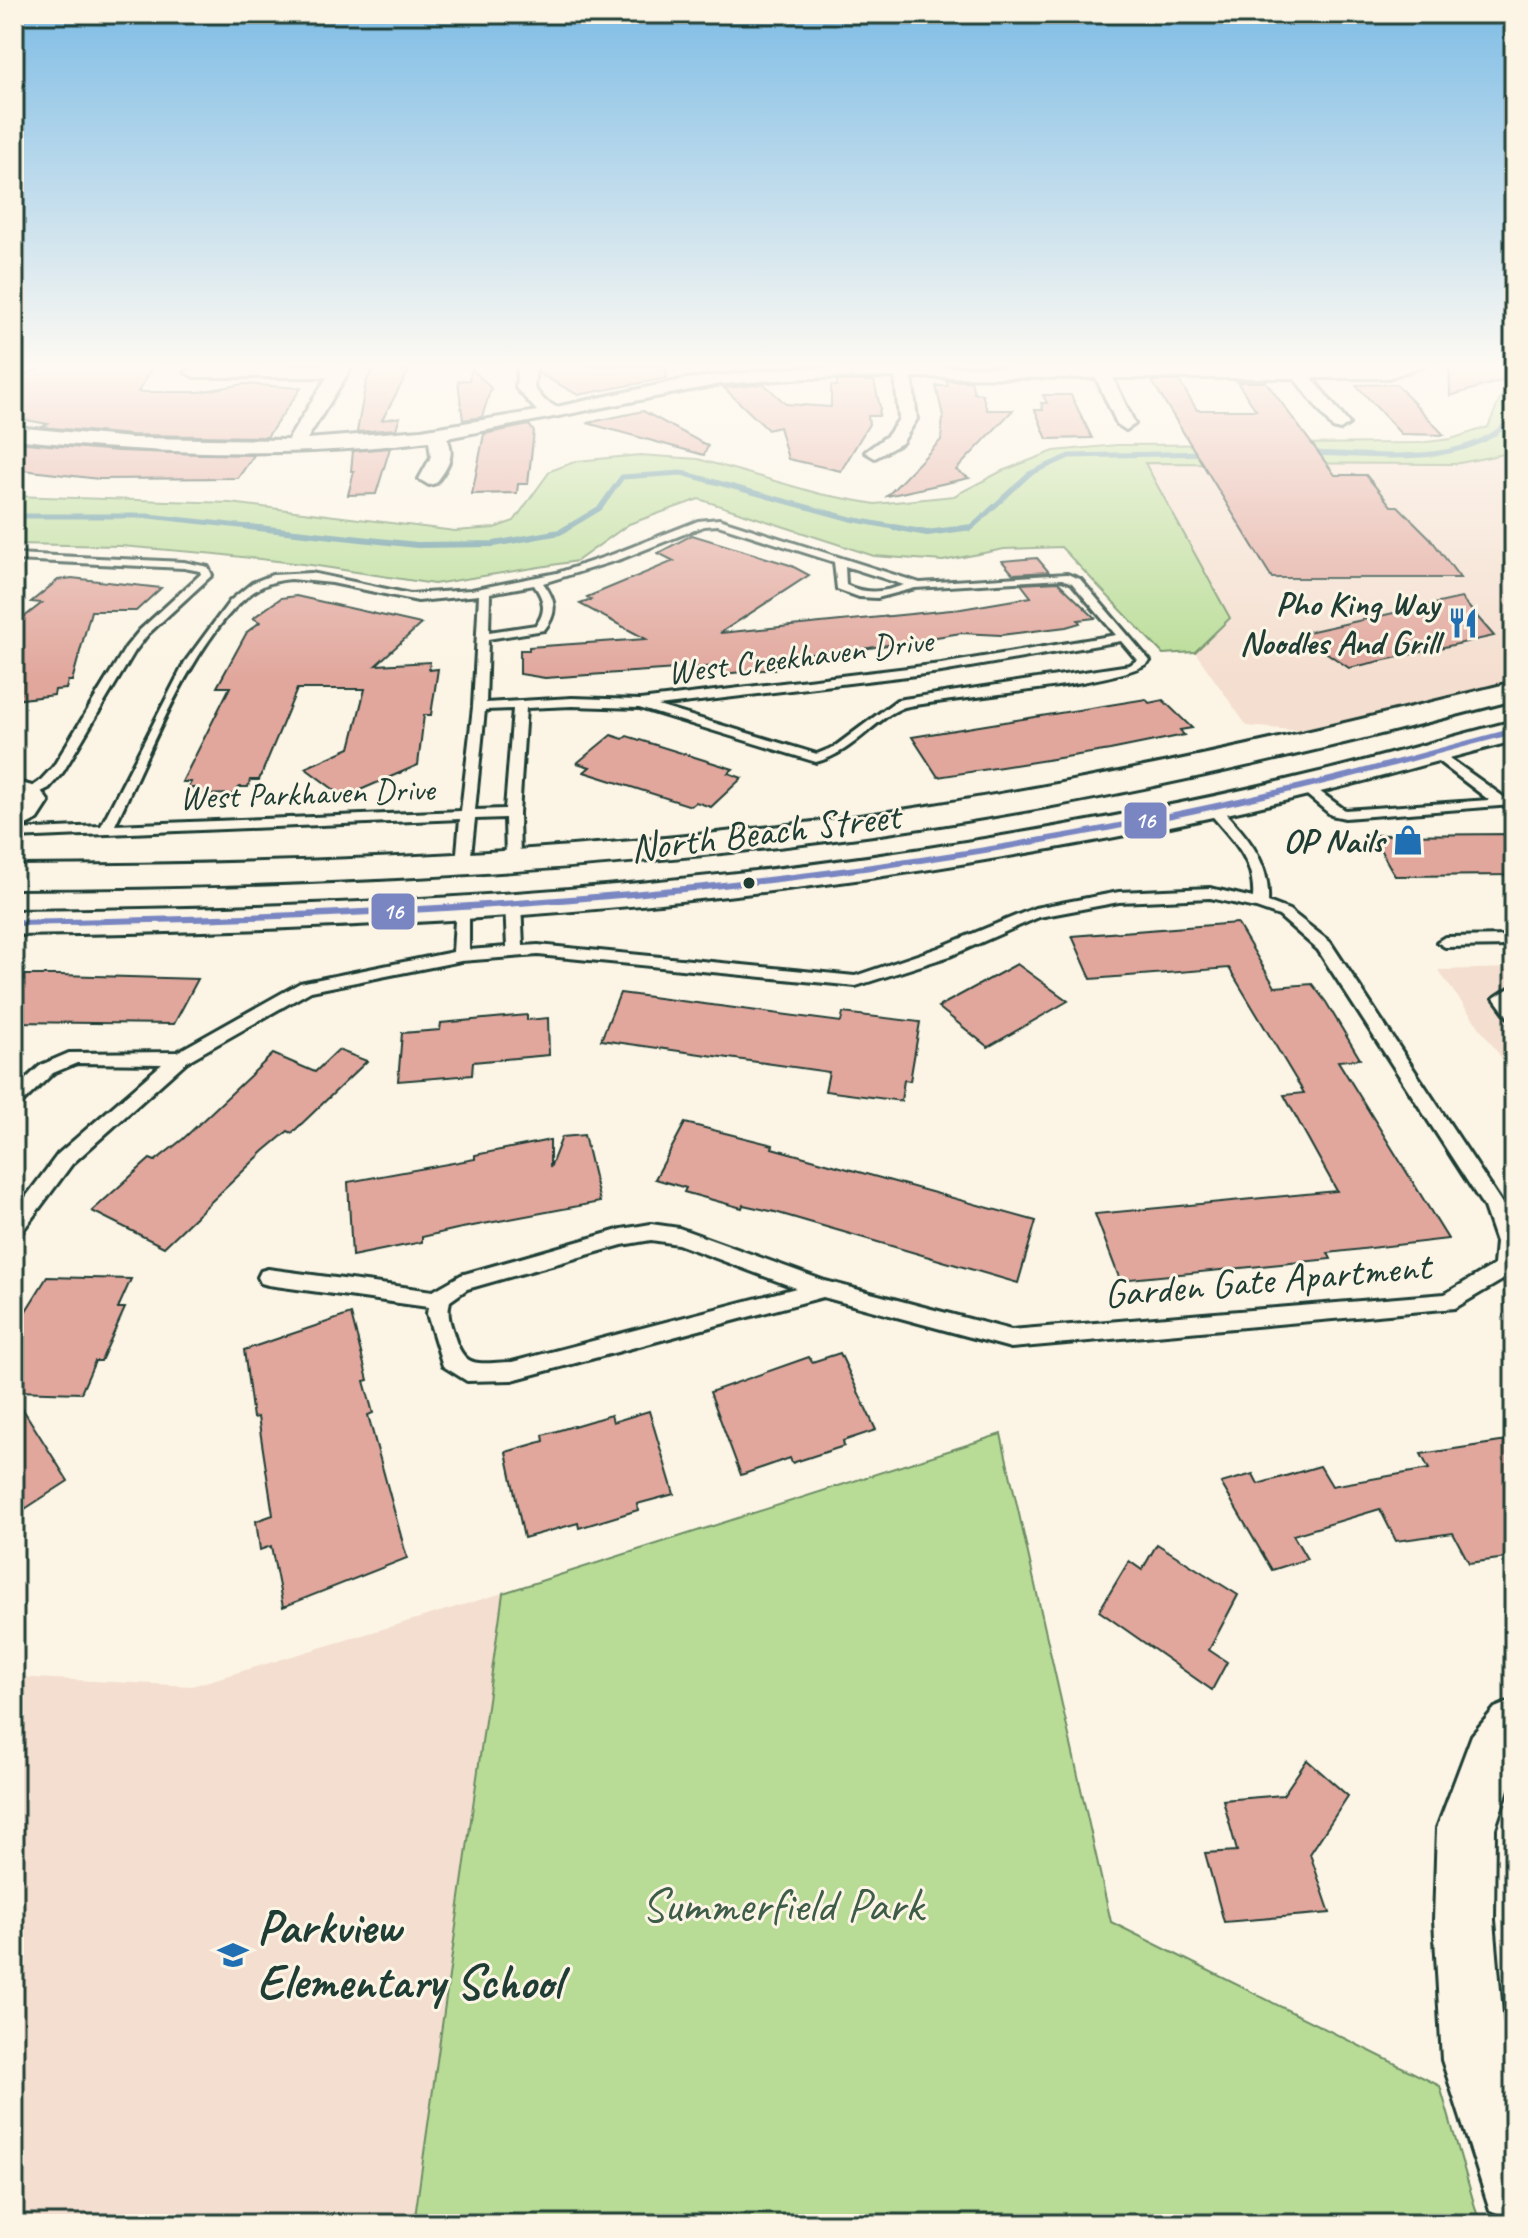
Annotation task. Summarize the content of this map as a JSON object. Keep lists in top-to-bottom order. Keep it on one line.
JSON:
{"streets":{"main road":["North Beach Street"],"lane":["West Creekhaven Drive","West Parkhaven Drive","Garden Gate Apartment"]},"parks":["Summerfield Park"],"places":{"restaurant":["Pho King Way Noodles And Grill"],"shop":["OP Nails"],"school or university":["Parkview Elementary School"]},"lines":["transit line 16"]}
